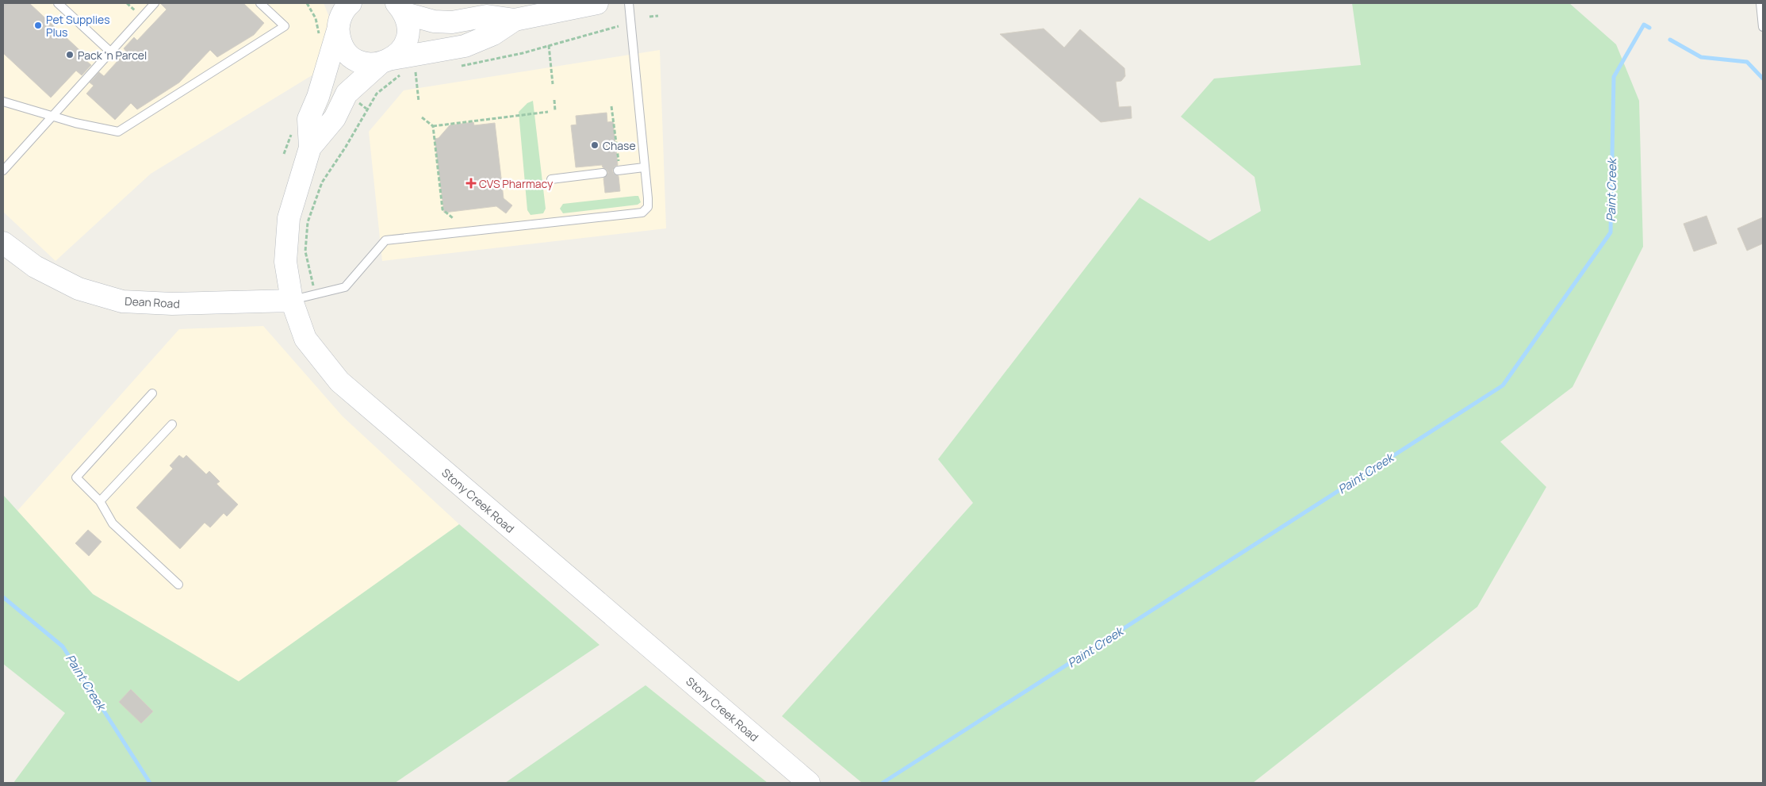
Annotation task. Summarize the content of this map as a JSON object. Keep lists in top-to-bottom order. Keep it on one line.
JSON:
{"streets":{"main road":["Dean Road","Stony Creek Road"]},"crossings":[["Dean Road","Stony Creek Road"]],"water":["Paint Creek"],"places":{"other":["Pet Supplies Plus","Pack 'n Parcel","Chase"],"health":["CVS Pharmacy"]}}
